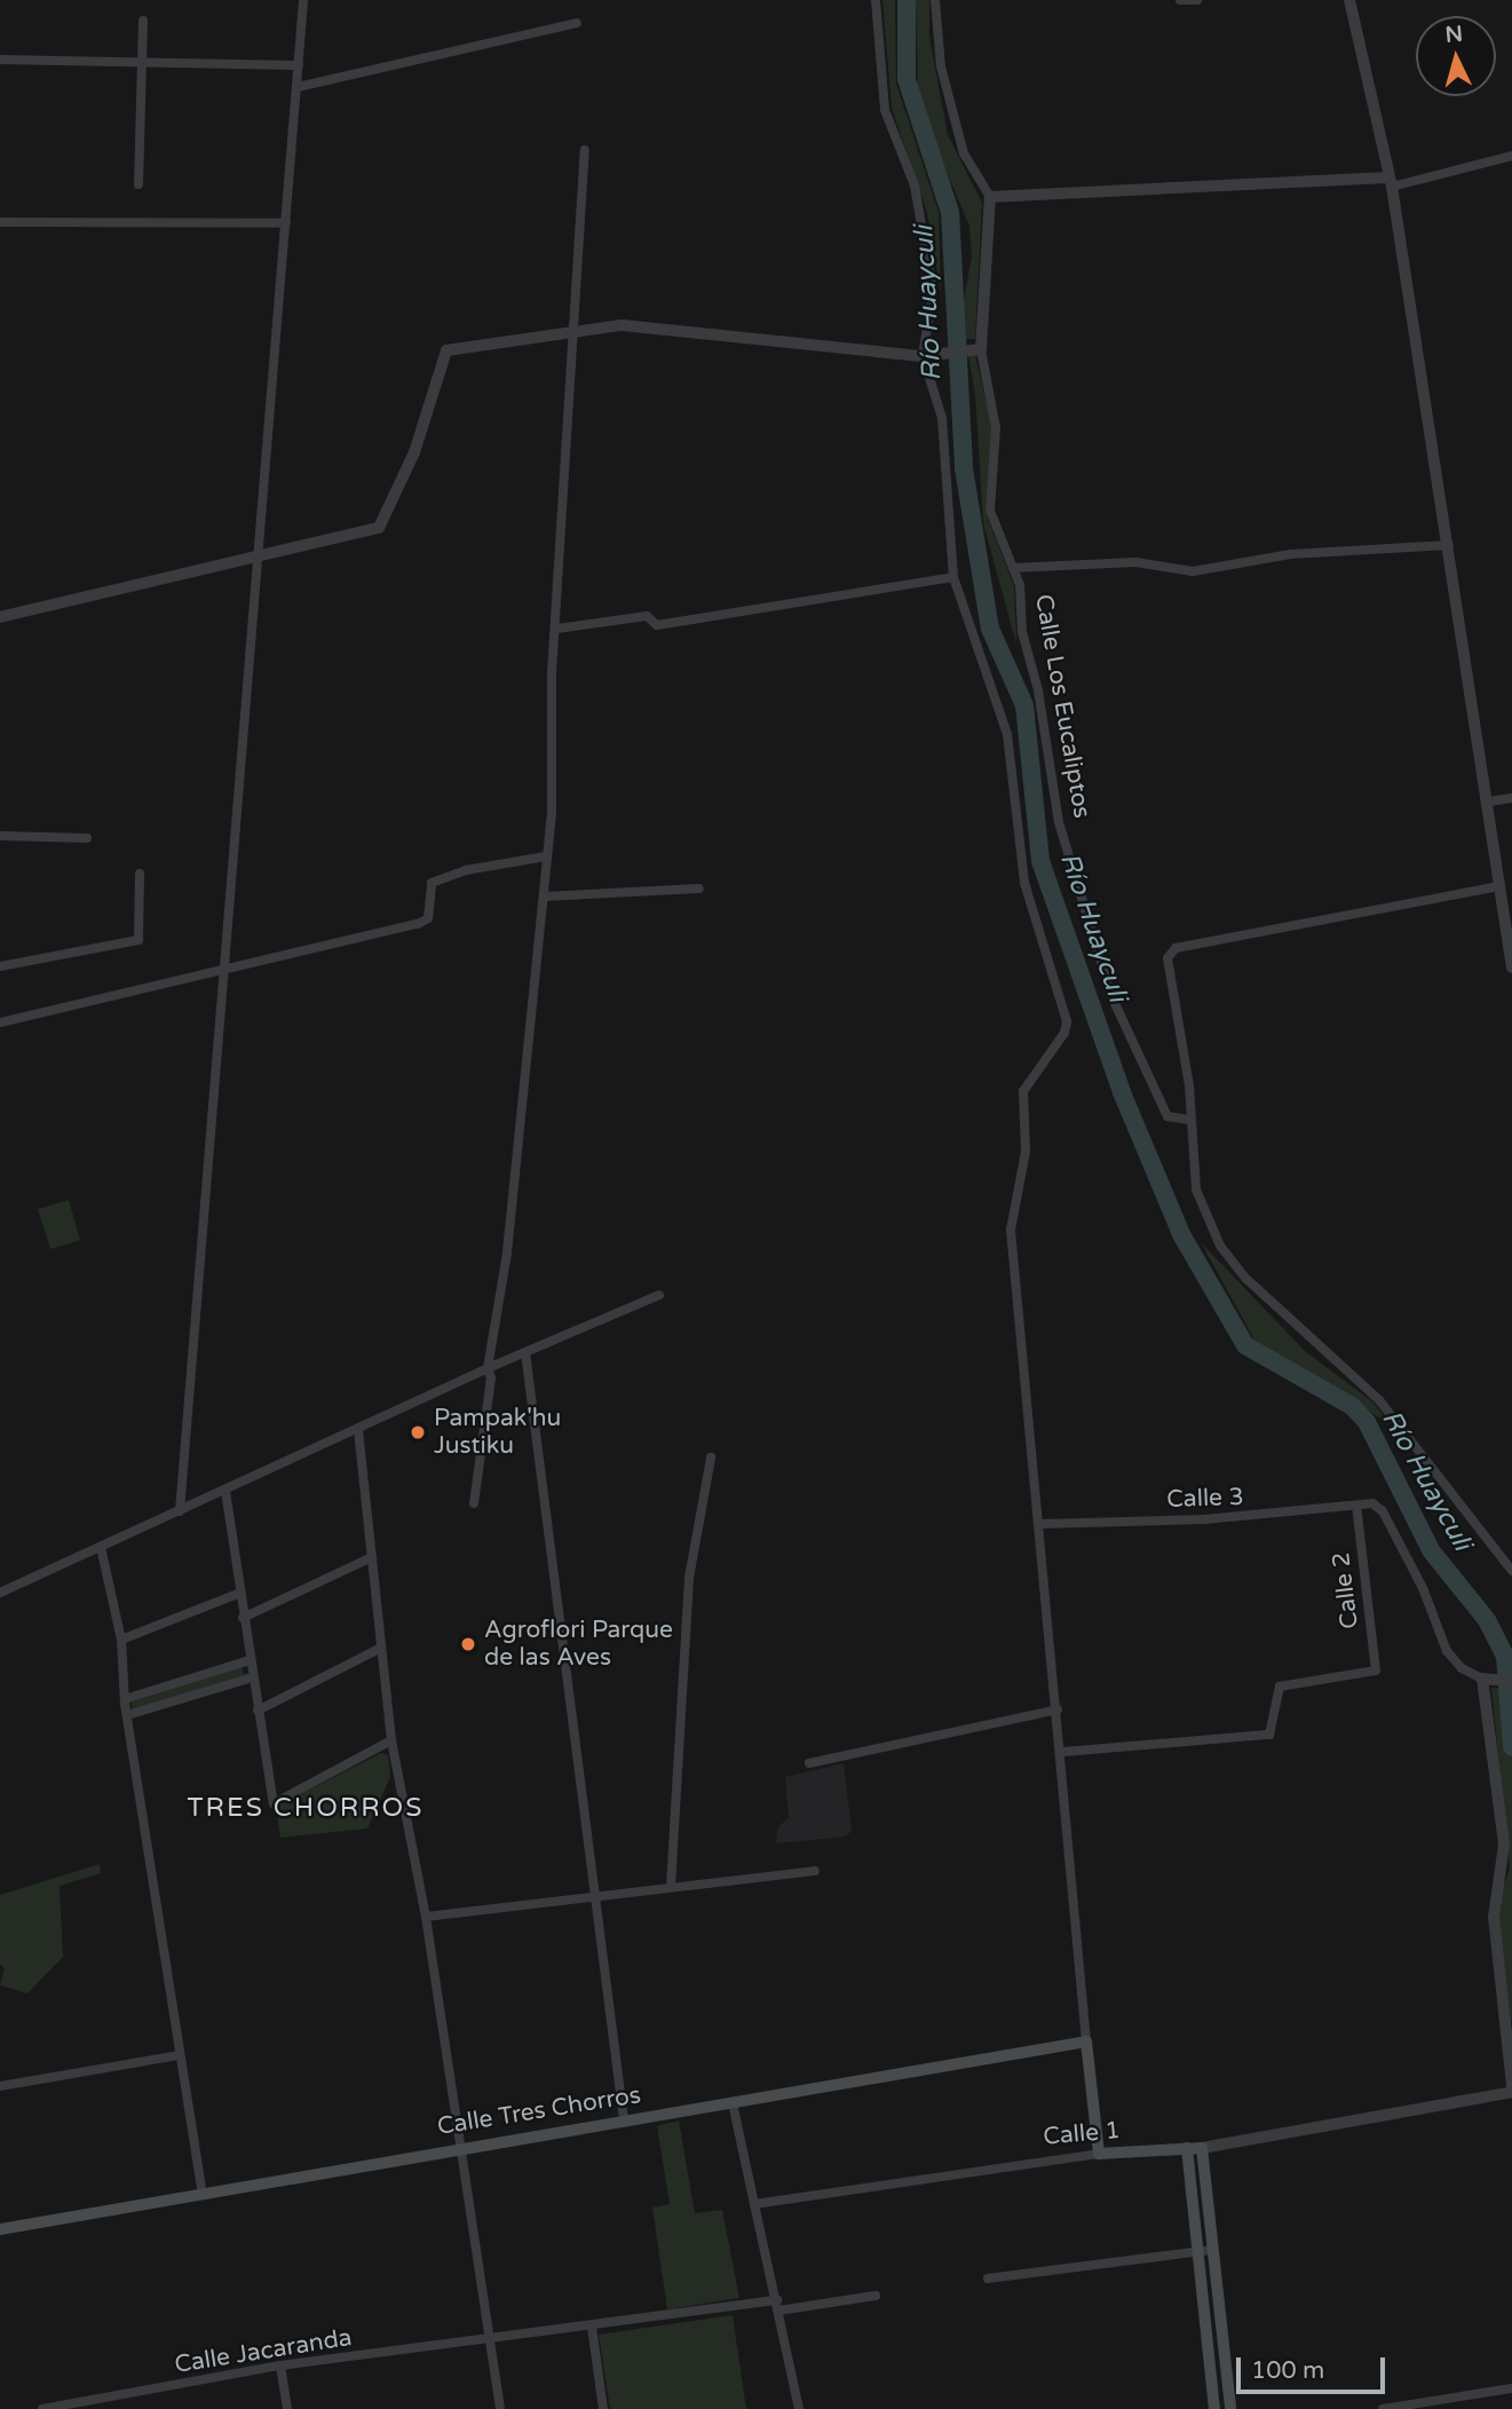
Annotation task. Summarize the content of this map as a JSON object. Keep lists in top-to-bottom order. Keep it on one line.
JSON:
{"streets":{"main road":["Calle Tres Chorros","Calle 1"],"street":["Calle Los Eucaliptos","Calle 3","Calle 2","Calle Jacaranda"]},"crossings":[["Calle 3","Calle 2"]],"districts":["TRES CHORROS"],"water":["Río Huayculi"],"places":["Pampak'hu Justiku","Agroflori Parque de las Aves"],"scale_bar":"100 m","north":"top"}
